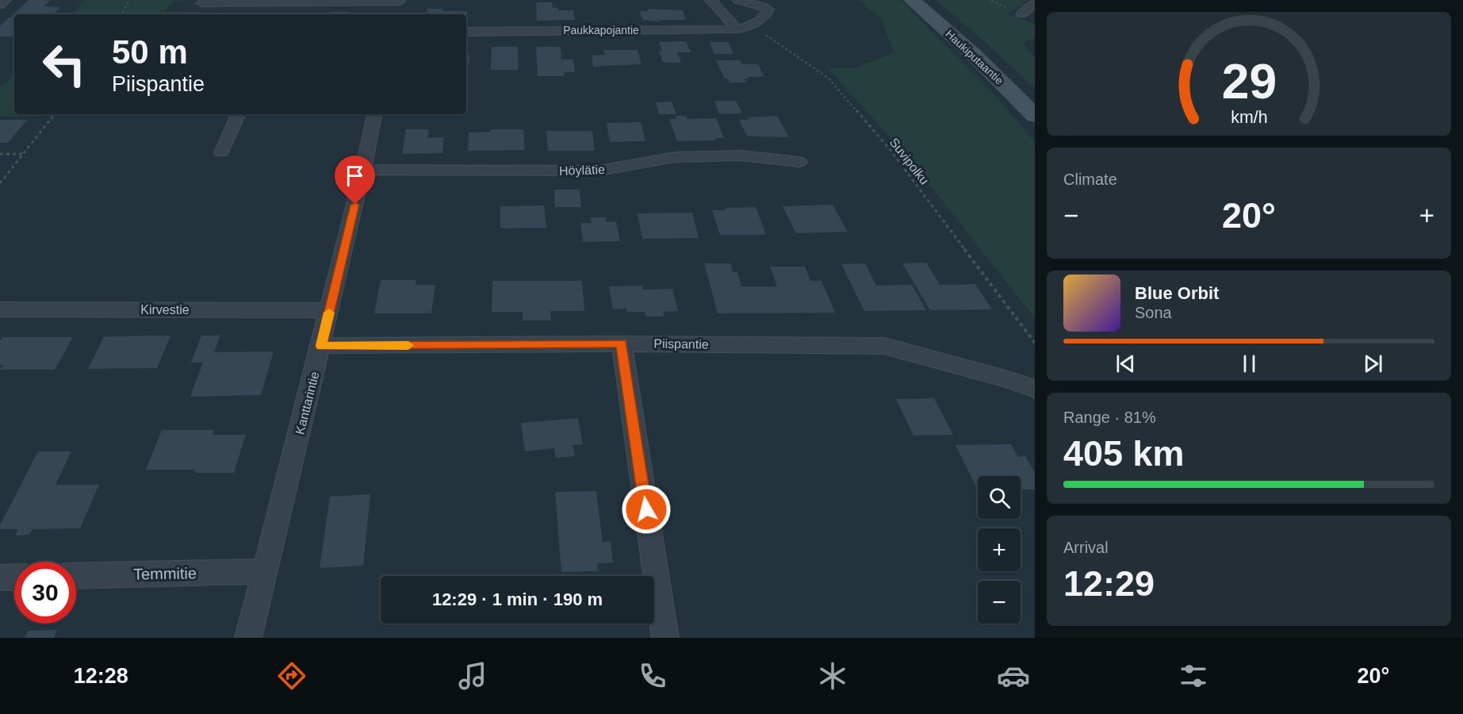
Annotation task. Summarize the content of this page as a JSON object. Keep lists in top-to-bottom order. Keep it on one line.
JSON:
{"streets":{"main road":["Haukiputaantie"],"street":["Paukkapojantie","Höylätie","Kirvestie","Piispantie","Kanttarintie","Temmitie"],"path":["Suvipolku"]},"crossings":[["Paukkapojantie","Suvipolku"],["Höylätie","Kanttarintie"],["Kirvestie","Kanttarintie"],["Piispantie","Kanttarintie"],["Kanttarintie","Temmitie"]],"page":{"turn":["50 m","Piispantie"],"tile":["Climate",["Range · 81%","405 km"],["Arrival","12:29"]],"heat":["−","20°","+"],"song":["Blue Orbit","Sona"],"map_buttons":["+","−"],"limit":"30","trip":"12:29 · 1 min · 190 m","tabs":["12:28","20°"],"gauge":["29","km/h"]}}
